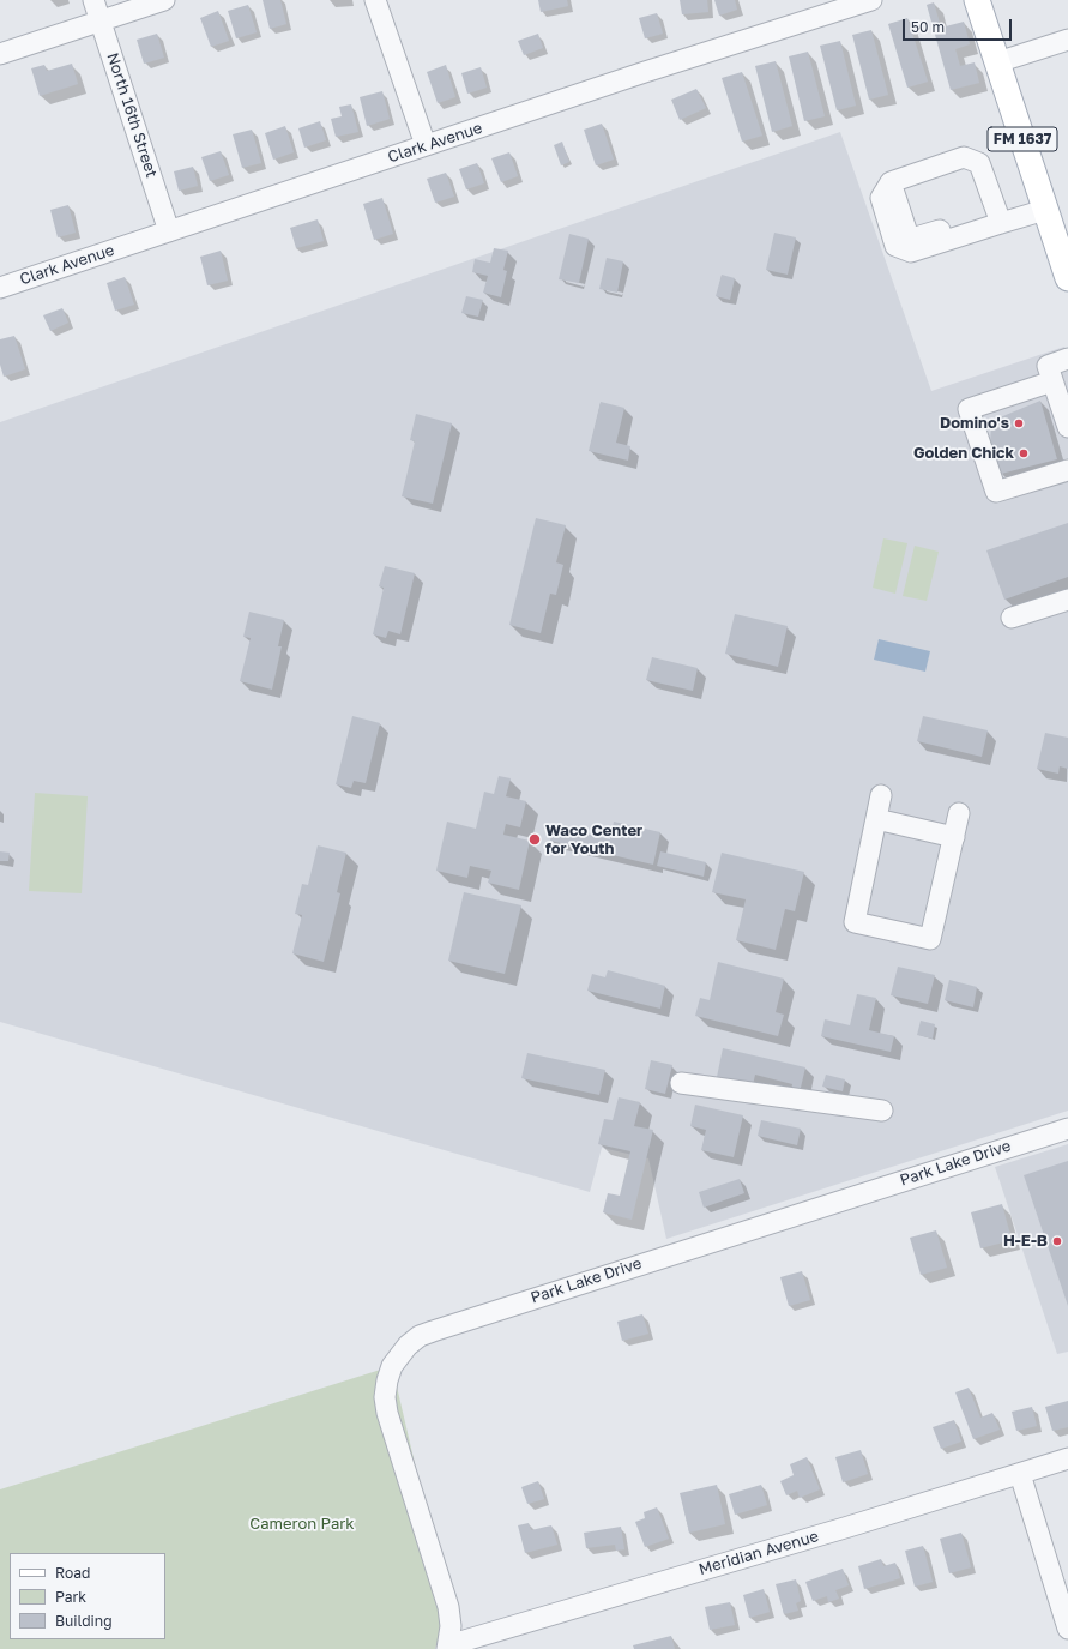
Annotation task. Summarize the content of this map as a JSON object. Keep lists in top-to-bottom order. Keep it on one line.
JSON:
{"streets":{"main road":["FM 1637"],"street":["North 16th Street","Clark Avenue","Park Lake Drive","Meridian Avenue"]},"crossings":[["North 16th Street","Clark Avenue"],["Park Lake Drive","Meridian Avenue"]],"parks":["Cameron Park"],"places":["Domino's","Golden Chick","Waco Center for Youth","H-E-B"],"legend":["Road","Park","Building"],"scale_bar":"50 m"}
